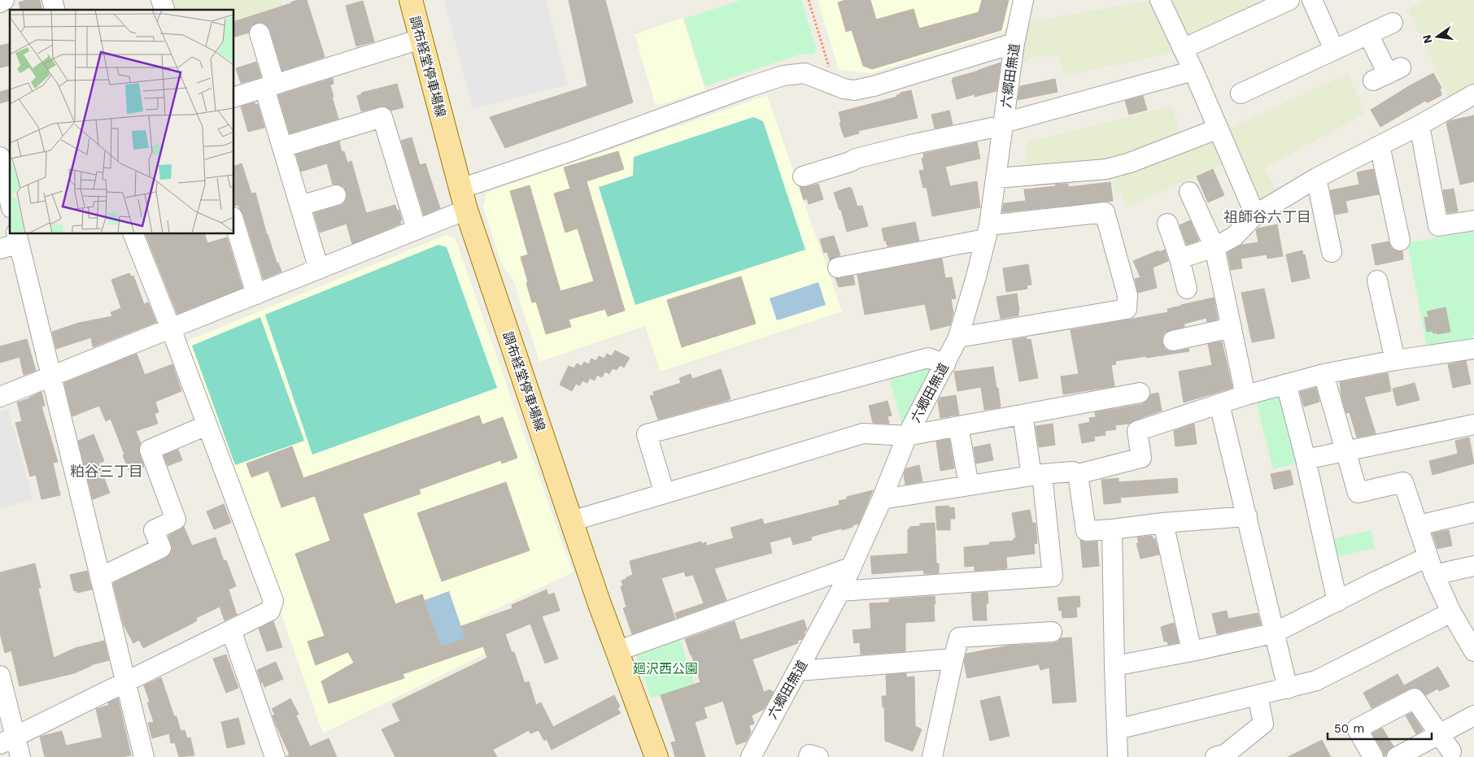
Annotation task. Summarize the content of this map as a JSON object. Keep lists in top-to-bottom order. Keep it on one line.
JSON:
{"streets":{"main road":["調布経堂停車場線"],"street":["六郷田無道"]},"districts":["祖師谷六丁目","粕谷三丁目"],"parks":["廻沢西公園"],"scale_bar":"50 m","north":"left"}
